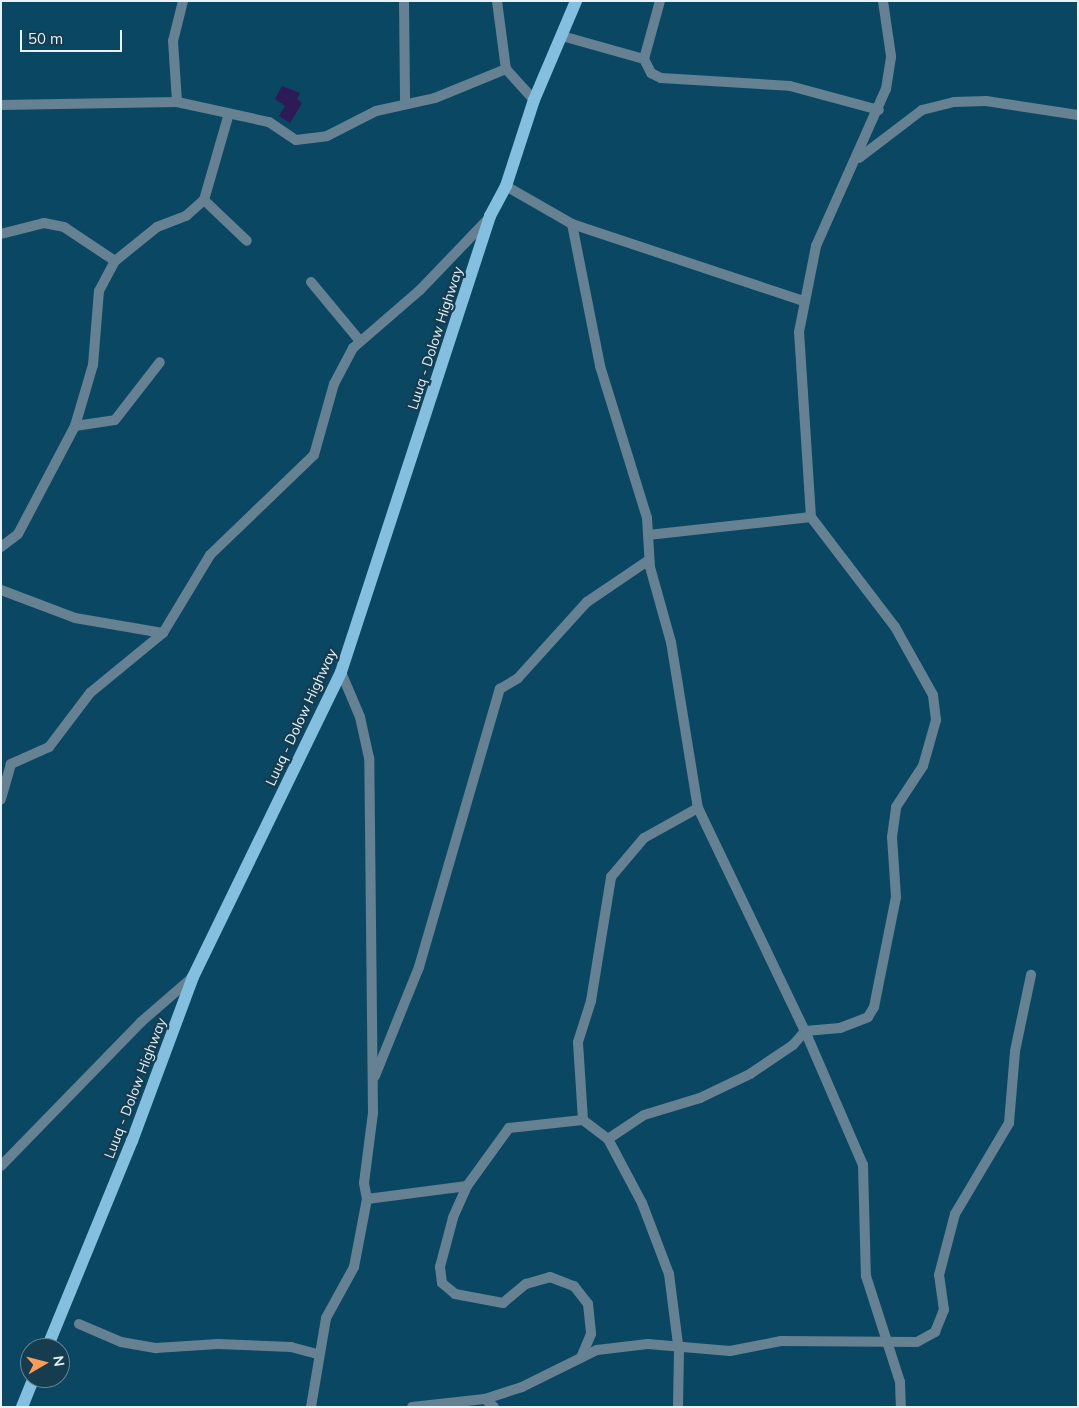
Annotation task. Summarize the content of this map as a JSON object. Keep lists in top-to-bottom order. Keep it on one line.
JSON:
{"streets":{"main road":["Luuq - Dolow Highway"]},"scale_bar":"50 m","north":"right"}
